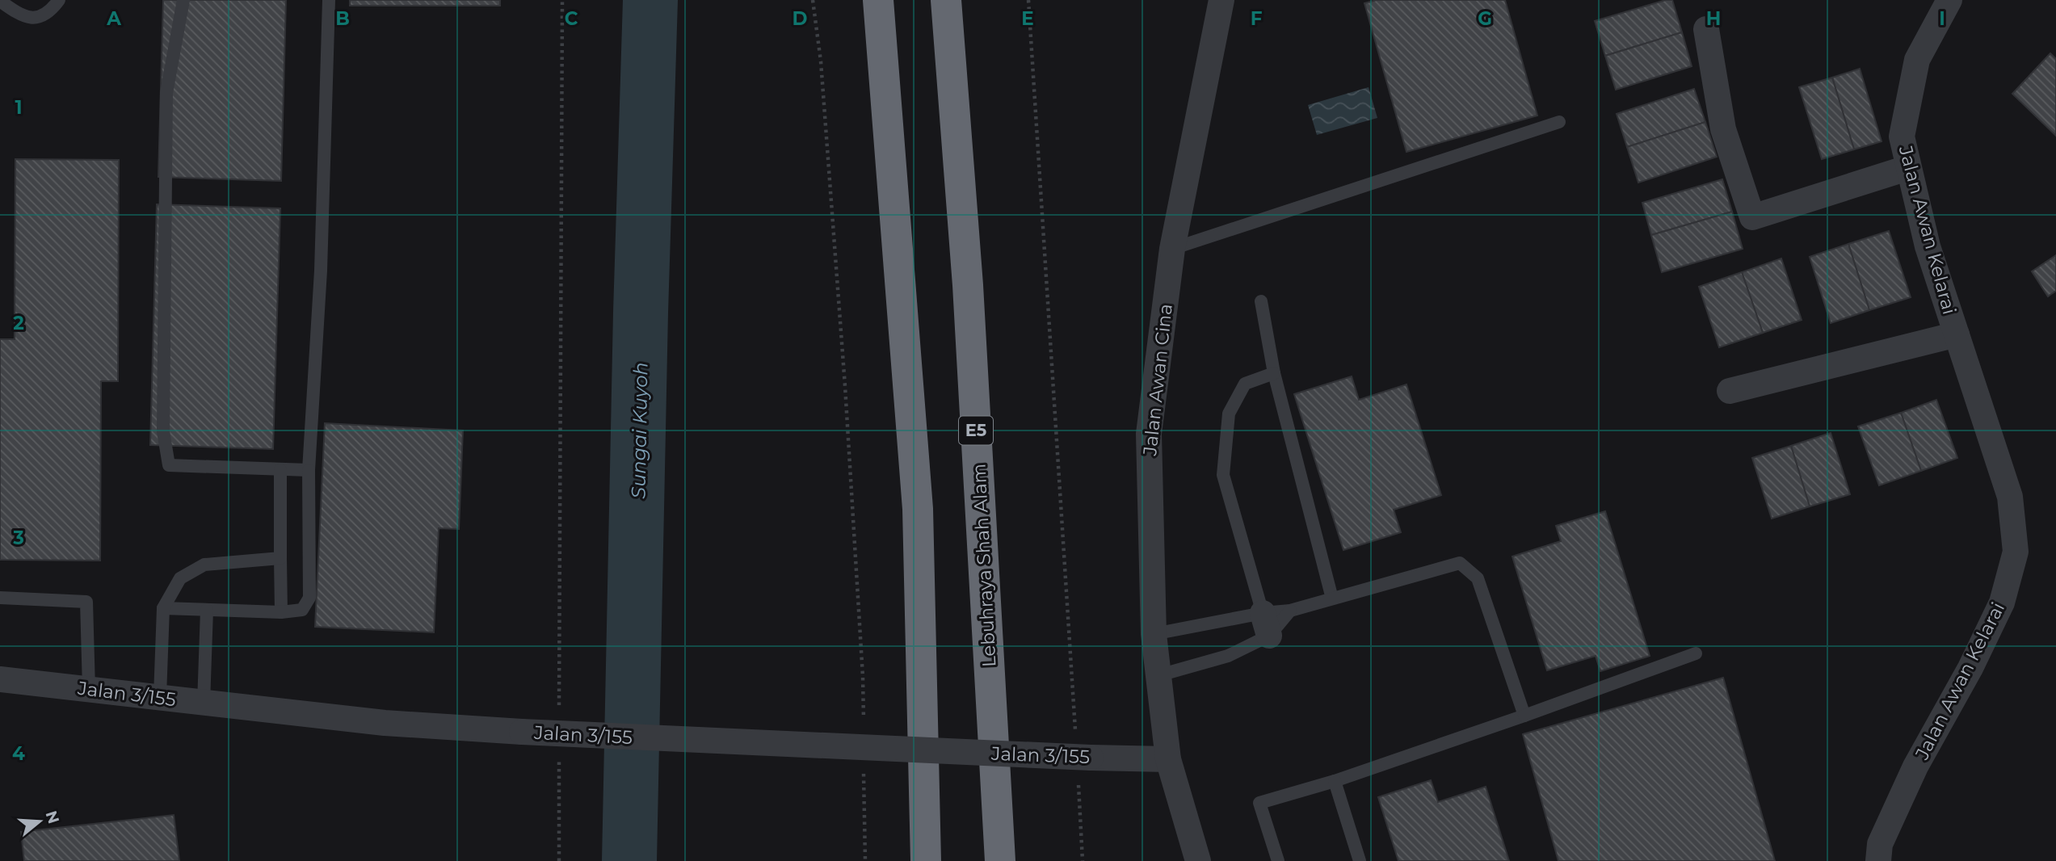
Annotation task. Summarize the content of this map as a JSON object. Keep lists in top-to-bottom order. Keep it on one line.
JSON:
{"streets":{"highway":["E5","Lebuhraya Shah Alam"],"street":["Jalan Awan Kelarai","Jalan Awan Cina","Jalan 3/155"]},"crossings":[["Jalan Awan Cina","Jalan 3/155"]],"water":["Sungai Kuyoh"],"north":"right","grid":{"columns":["A","B","C","D","E","F","G","H","I"],"rows":["1","2","3","4"]}}
